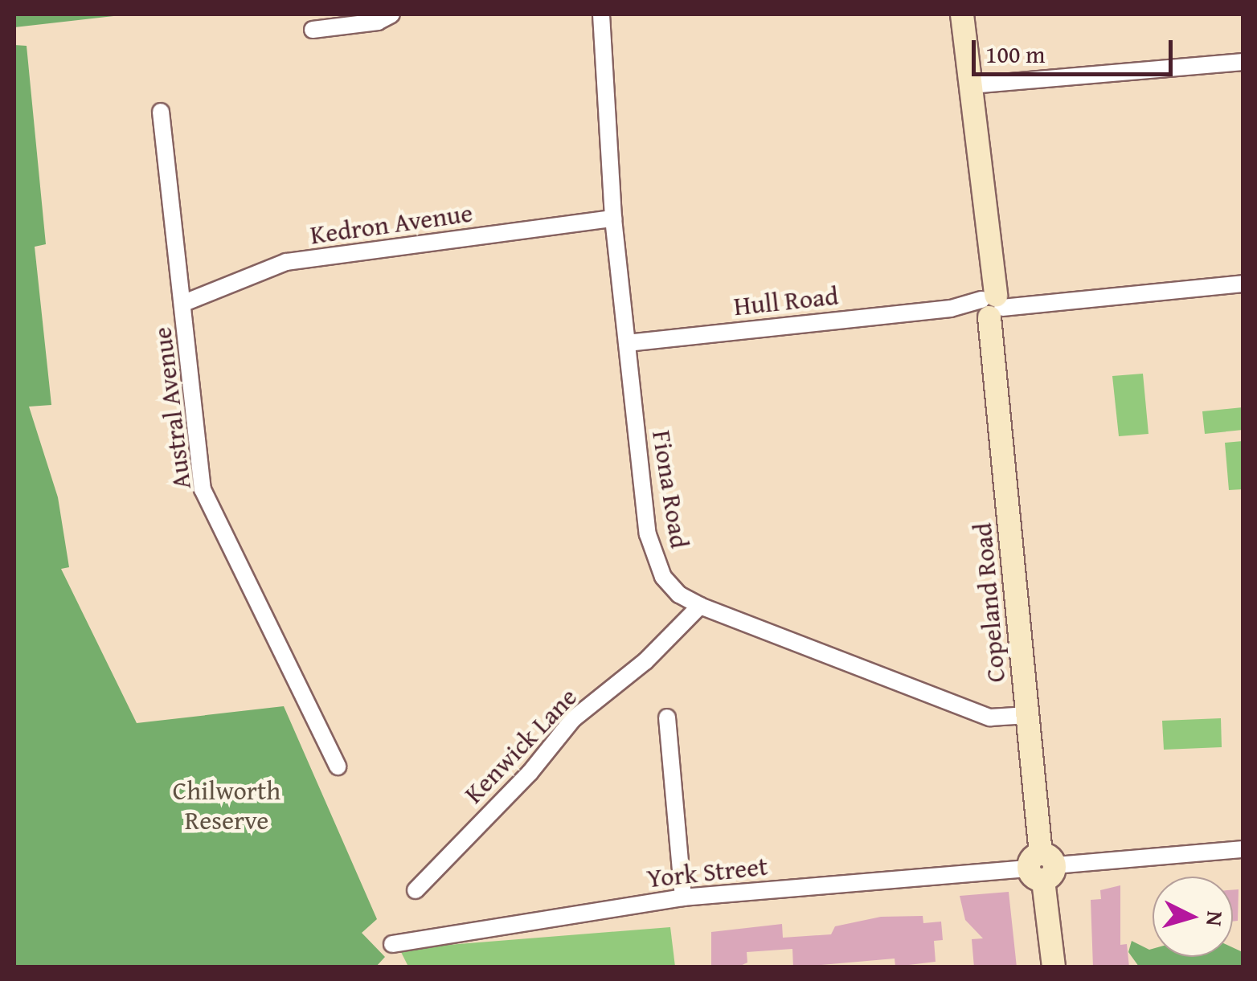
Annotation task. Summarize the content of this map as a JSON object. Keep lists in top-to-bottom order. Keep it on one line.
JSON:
{"streets":{"main road":["Copeland Road"],"street":["Kedron Avenue","Hull Road","Austral Avenue","Fiona Road","Kenwick Lane","York Street"]},"crossings":[["Kedron Avenue","Austral Avenue"],["Kedron Avenue","Fiona Road"],["Hull Road","Fiona Road"],["Hull Road","Copeland Road"],["Fiona Road","Copeland Road"],["Fiona Road","Kenwick Lane"],["Copeland Road","York Street"]],"parks":["Chilworth Reserve"],"scale_bar":"100 m","north":"right"}
